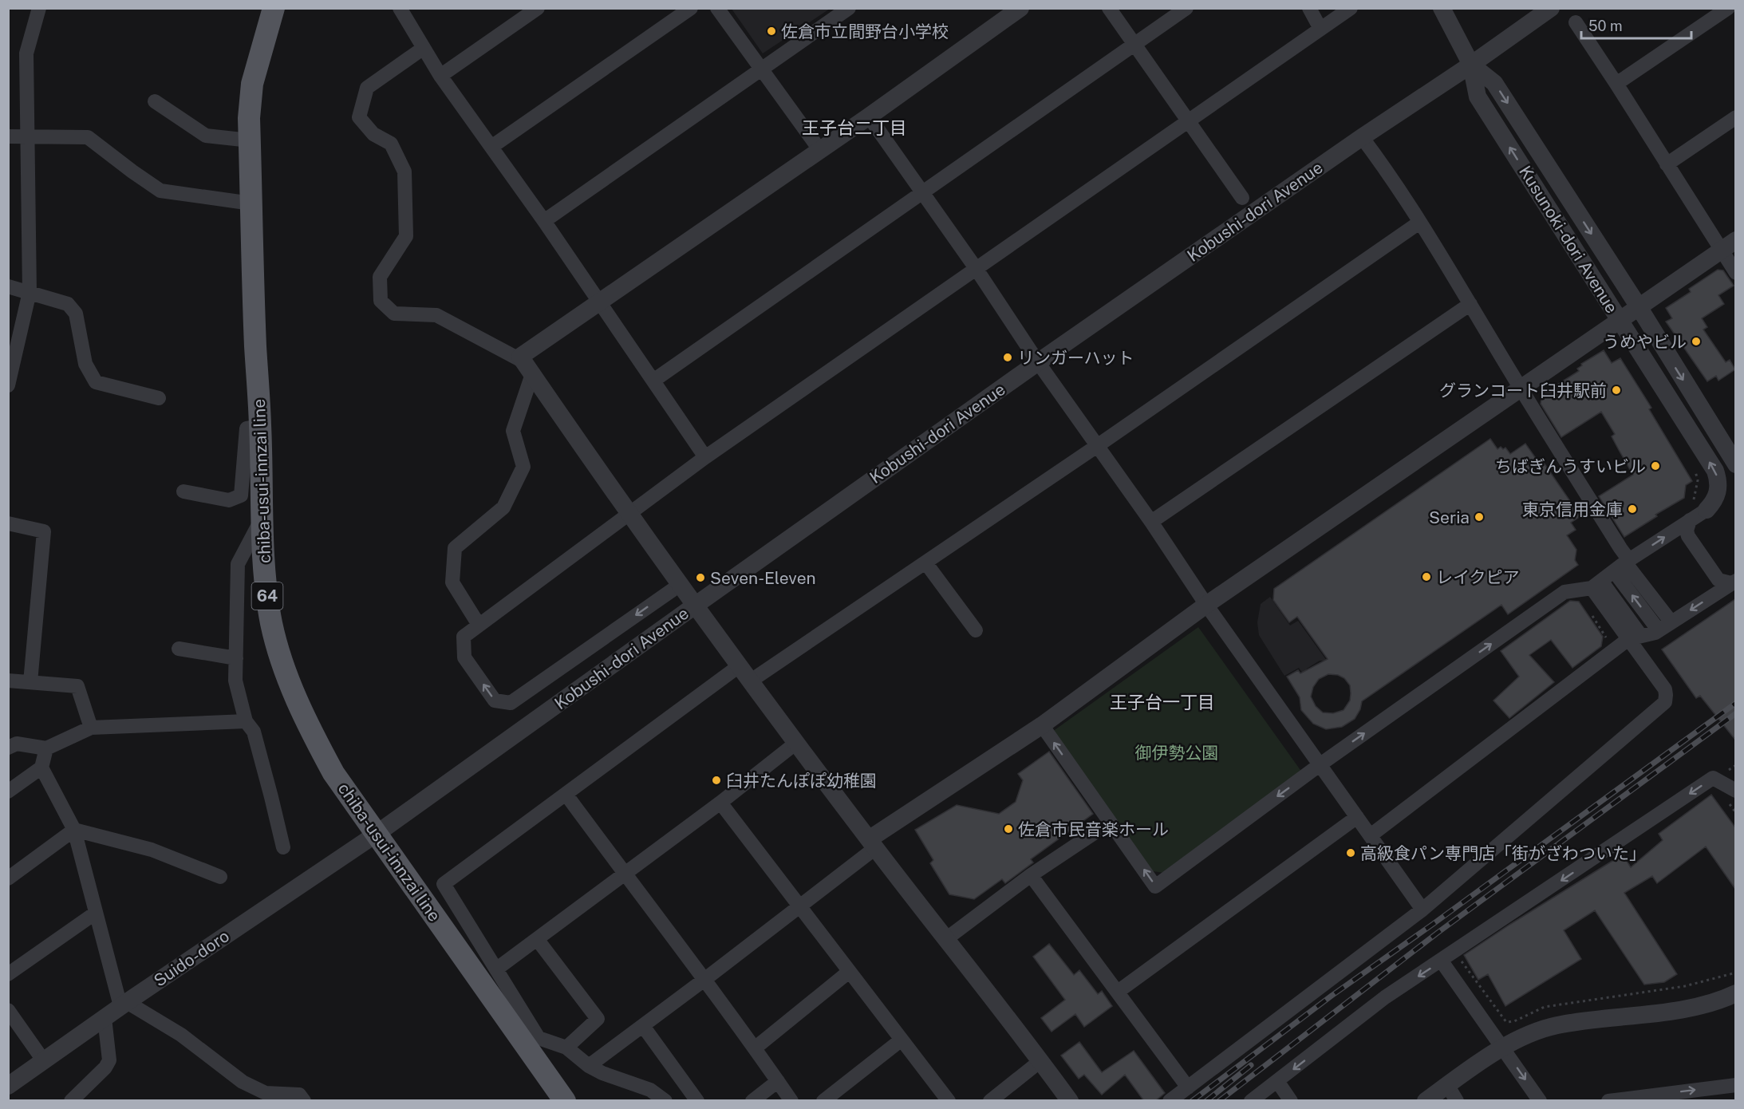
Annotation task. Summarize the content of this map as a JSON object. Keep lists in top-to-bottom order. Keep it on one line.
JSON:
{"streets":{"main road":["chiba-usui-innzai line","64"],"street":["Kobushi-dori Avenue","Kusunoki-dori Avenue","Suido-doro"]},"crossings":[["Kobushi-dori Avenue","Kusunoki-dori Avenue"],["Kobushi-dori Avenue","chiba-usui-innzai line"],["Kobushi-dori Avenue","Suido-doro"],["chiba-usui-innzai line","Suido-doro"]],"districts":["王子台二丁目","王子台一丁目"],"parks":["御伊勢公園"],"places":["佐倉市立間野台小学校","うめやビル","リンガーハット","グランコート臼井駅前","ちばぎんうすいビル","東京信用金庫","Seria","レイクピア","Seven-Eleven","臼井たんぽぽ幼稚園","佐倉市民音楽ホール","高級食パン専門店「街がざわついた」"],"scale_bar":"50 m"}
